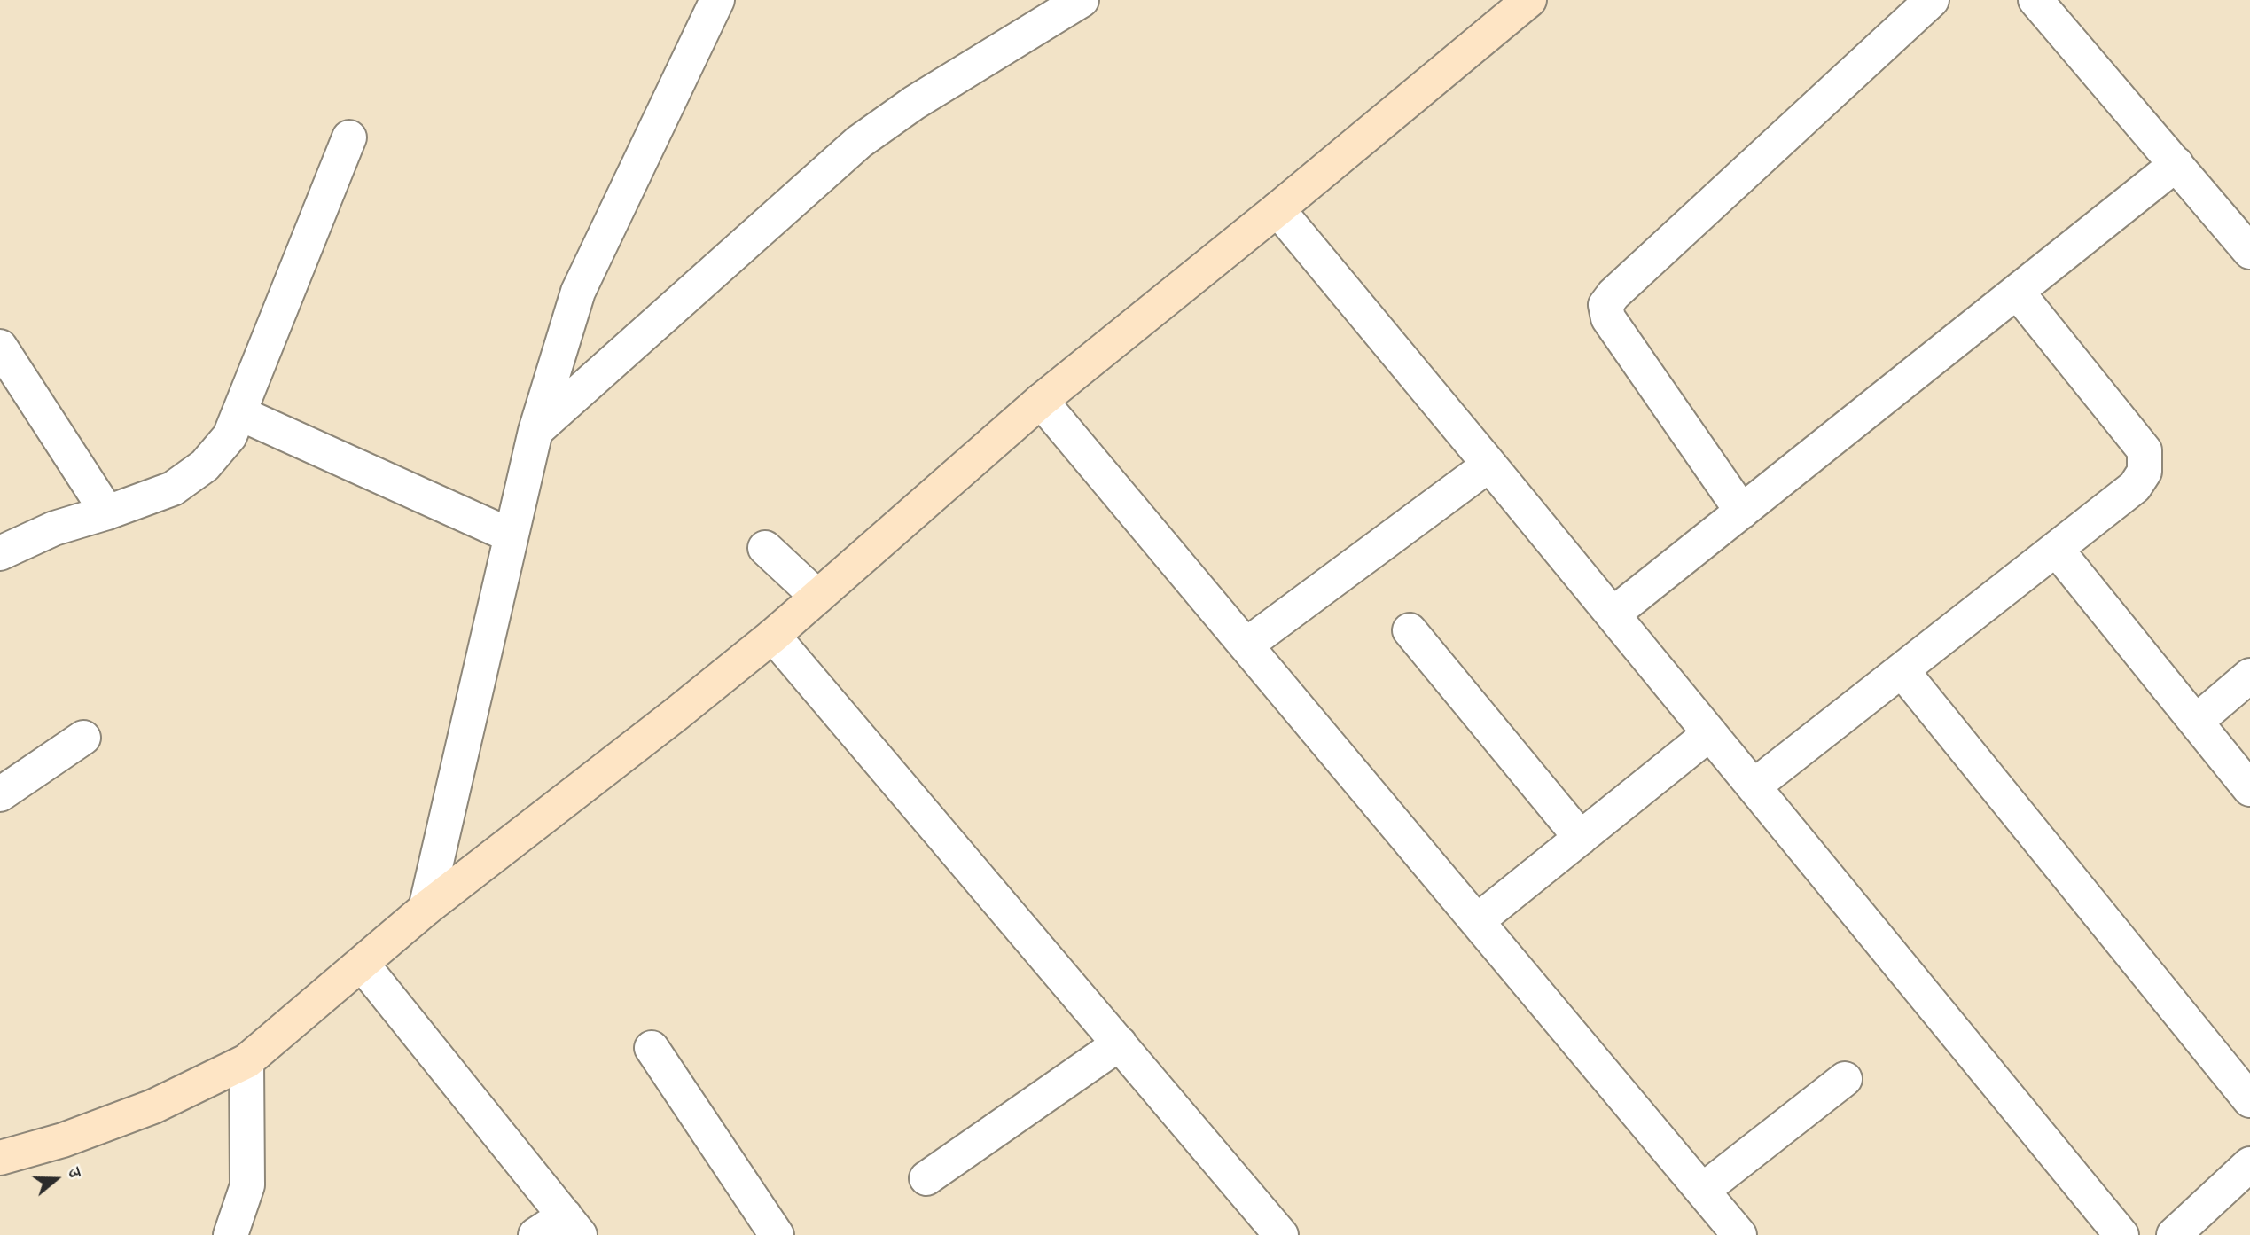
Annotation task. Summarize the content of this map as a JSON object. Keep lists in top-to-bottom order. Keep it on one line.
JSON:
{"north":"right"}
